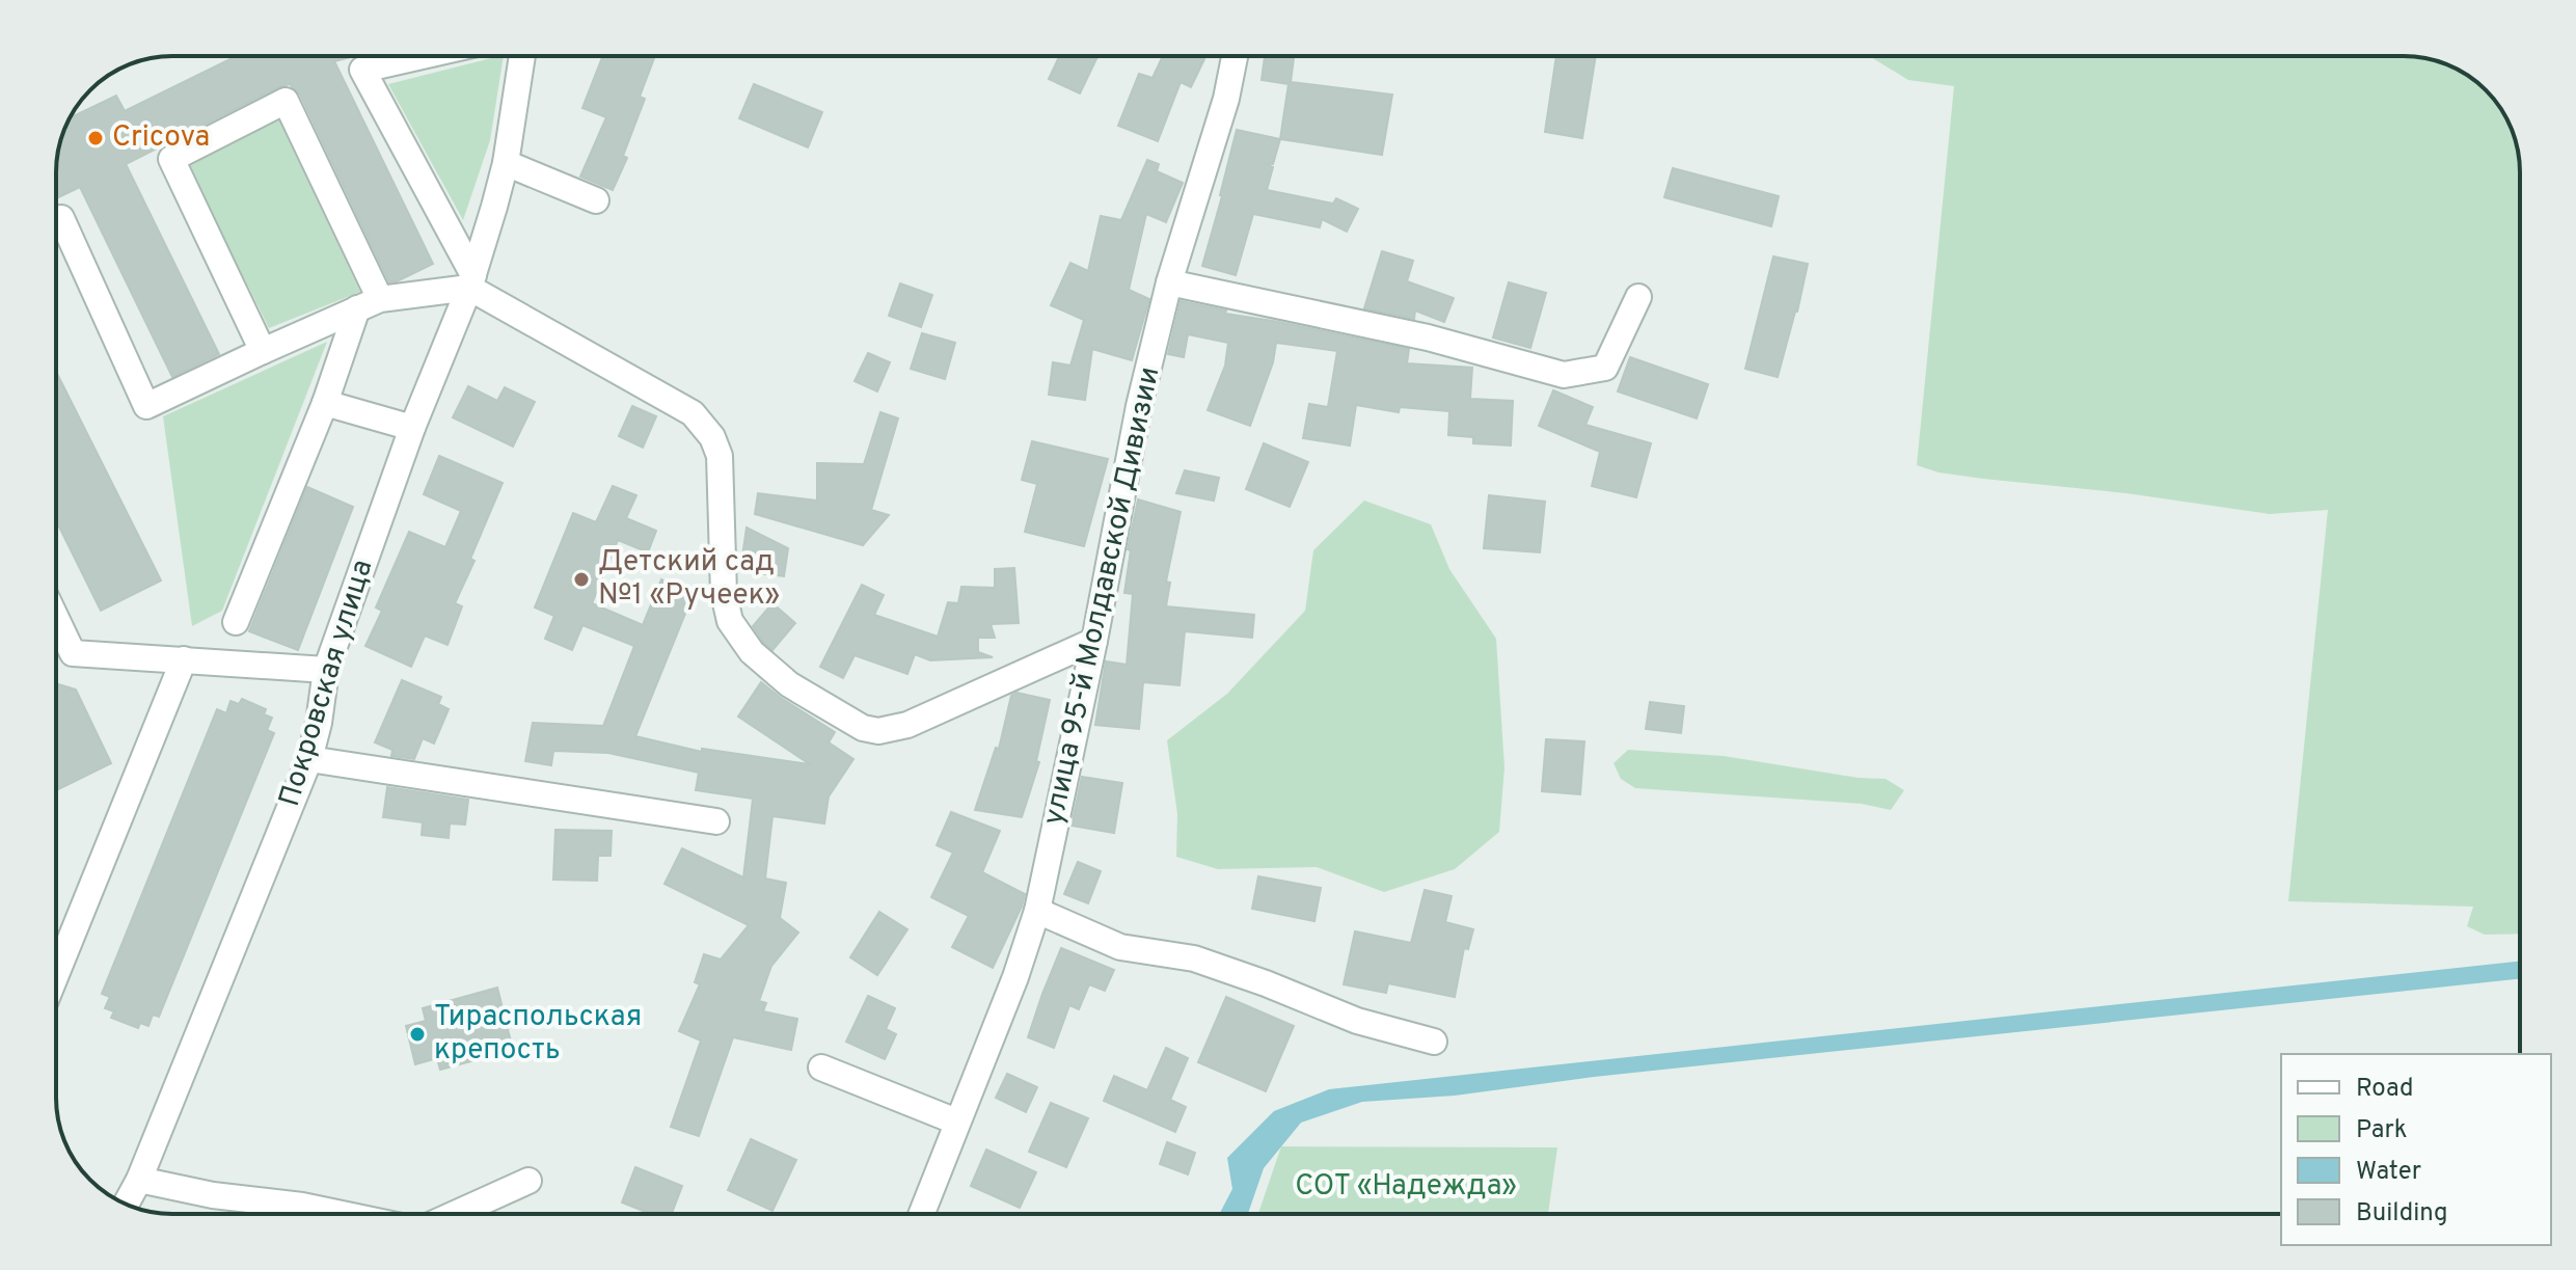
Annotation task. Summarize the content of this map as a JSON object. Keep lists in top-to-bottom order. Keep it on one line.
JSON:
{"streets":{"street":["улица 95-й Молдавской Дивизии","Покровская улица"]},"parks":["СОТ «Надежда»"],"places":["Cricova","Детский сад №1 «Ручеек»","Тираспольская крепость"],"legend":["Road","Park","Water","Building"]}
